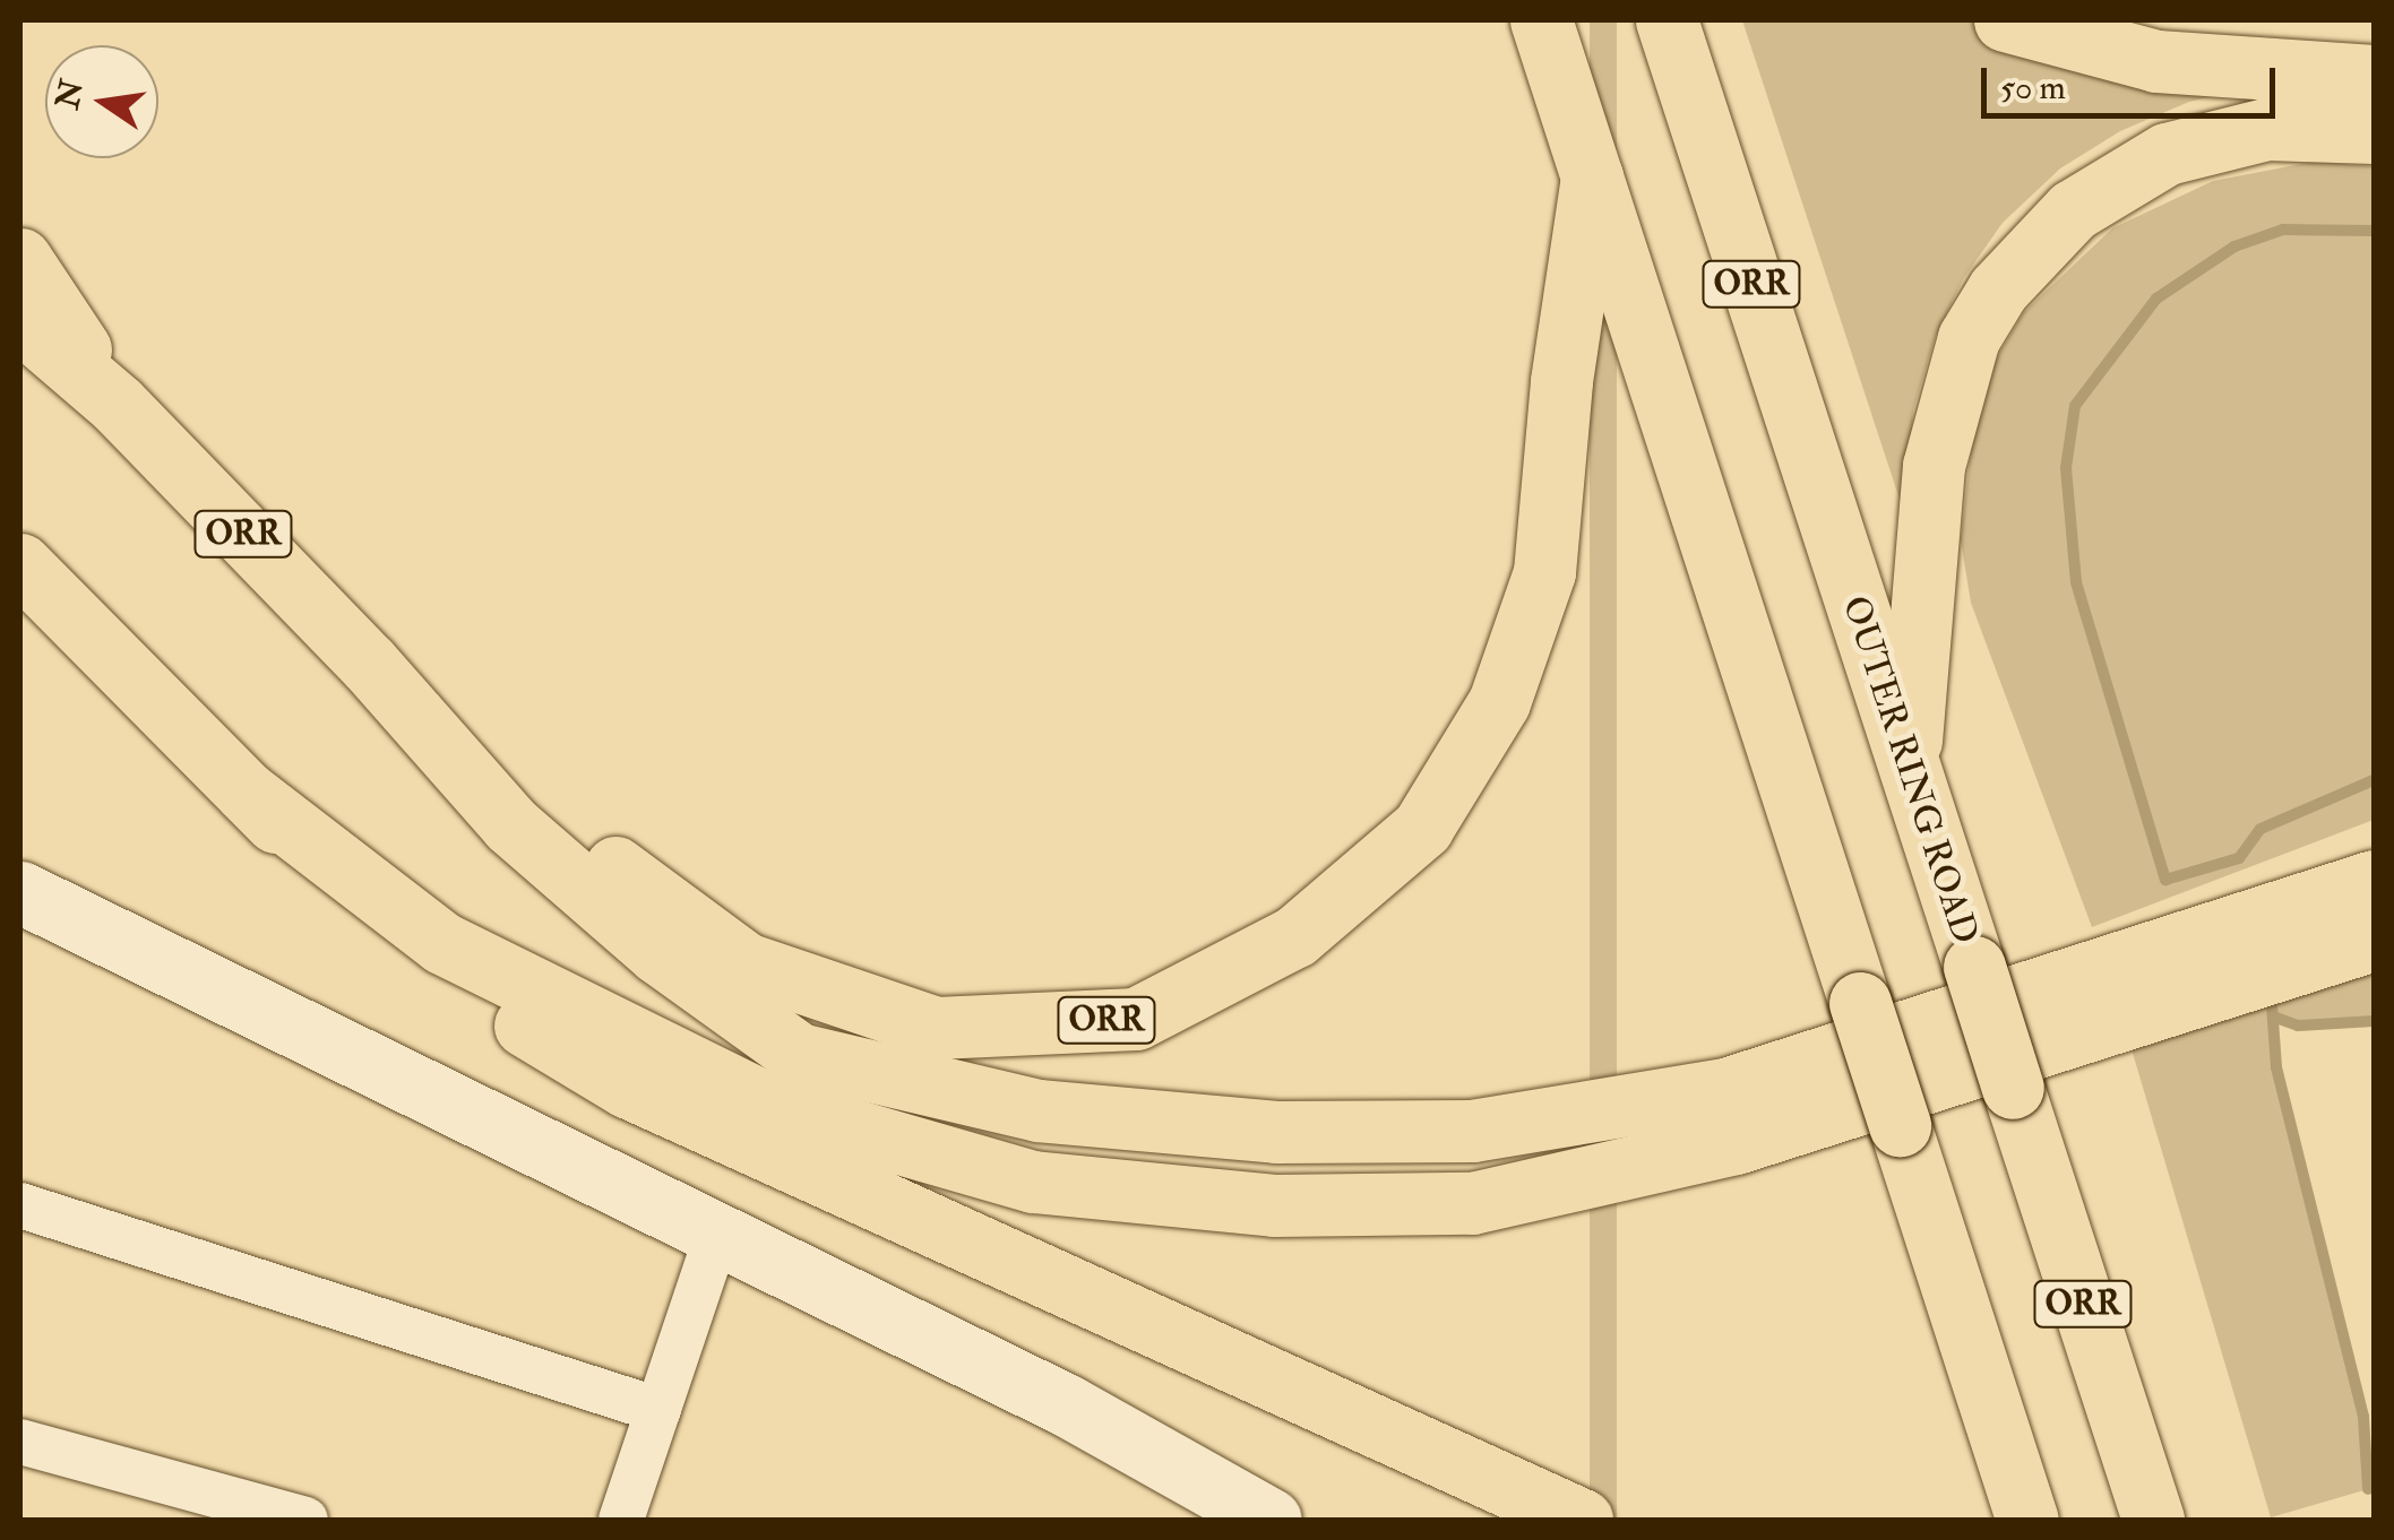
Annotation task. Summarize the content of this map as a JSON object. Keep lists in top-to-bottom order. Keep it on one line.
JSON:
{"streets":{"highway":["ORR","OUTER RING ROAD"]},"scale_bar":"50 m","north":"left"}
